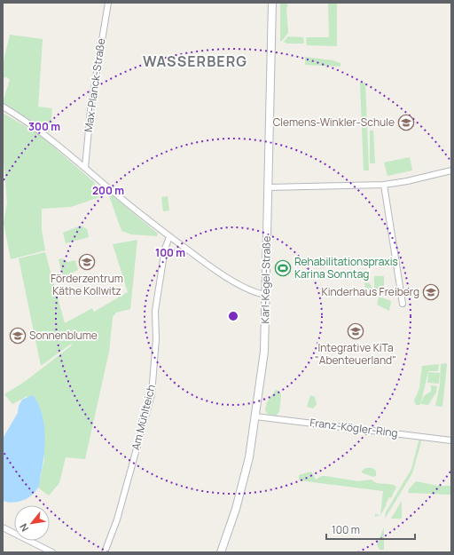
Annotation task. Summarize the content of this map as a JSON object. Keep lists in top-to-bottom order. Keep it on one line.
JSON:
{"streets":{"street":["Max-Planck-Straße","Karl-Kegel-Straße","Am Mühlteich","Franz-Kögler-Ring"]},"crossings":[["Karl-Kegel-Straße","Franz-Kögler-Ring"]],"districts":["WASSERBERG"],"places":{"school or university":["Clemens-Winkler-Schule","Förderzentrum Käthe Kollwitz","Kinderhaus Freiberg","Integrative KiTa \"Abenteuerland\"","Sonnenblume"],"sports":["Rehabilitationspraxis Karina Sonntag"]},"scale_bar":"100 m","north":"bottom left","rings":["300 m","200 m","100 m"]}
